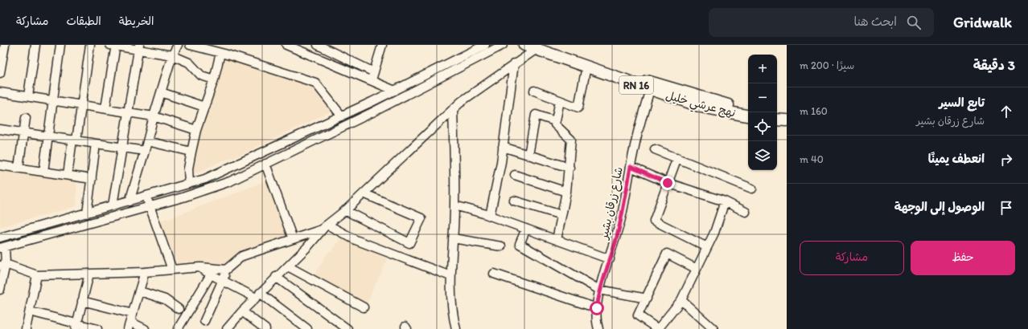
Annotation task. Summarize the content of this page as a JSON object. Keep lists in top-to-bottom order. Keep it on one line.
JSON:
{"streets":{"highway":["RN 16","نهج عرشي خليل"],"street":["شارع زرقان بشير"]},"crossings":[["نهج عرشي خليل","شارع زرقان بشير"]],"page":{"header":"Gridwalk","search":"ابحث هنا","nav":["الخريطة","الطبقات","مشاركة"],"heading":["3 دقيقة","سيرًا · 200 m"],"map_buttons":["+","−"],"list":[["تابع السير","شارع زرقان بشير","160 m"],["انعطف يمينًا","40 m"],"الوصول إلى الوجهة"],"buttons":["حفظ","مشاركة"]}}
